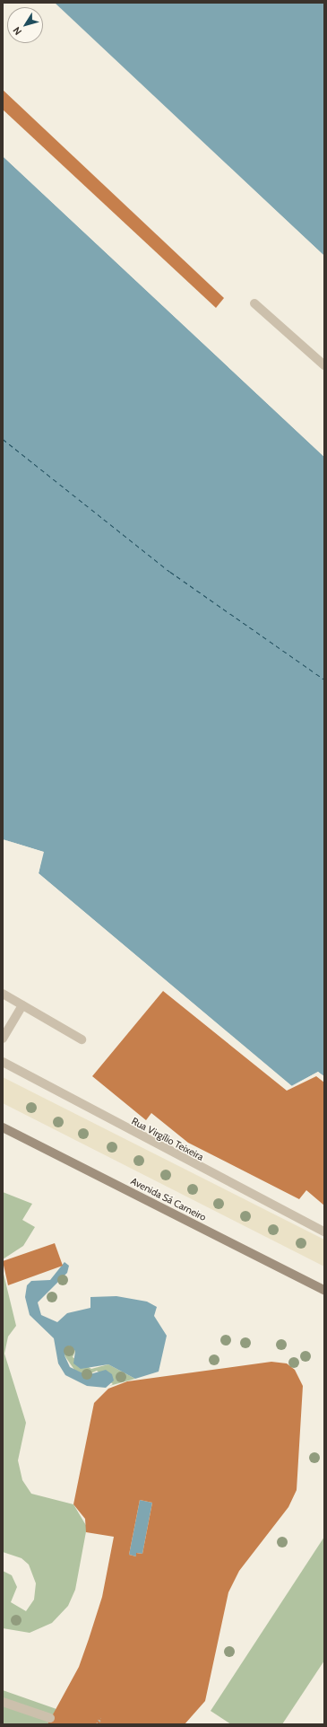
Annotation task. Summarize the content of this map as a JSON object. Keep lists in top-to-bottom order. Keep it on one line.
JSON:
{"streets":{"main road":["Avenida Sá Carneiro"],"lane":["Rua Virgílio Teixeira"]},"north":"bottom left"}
